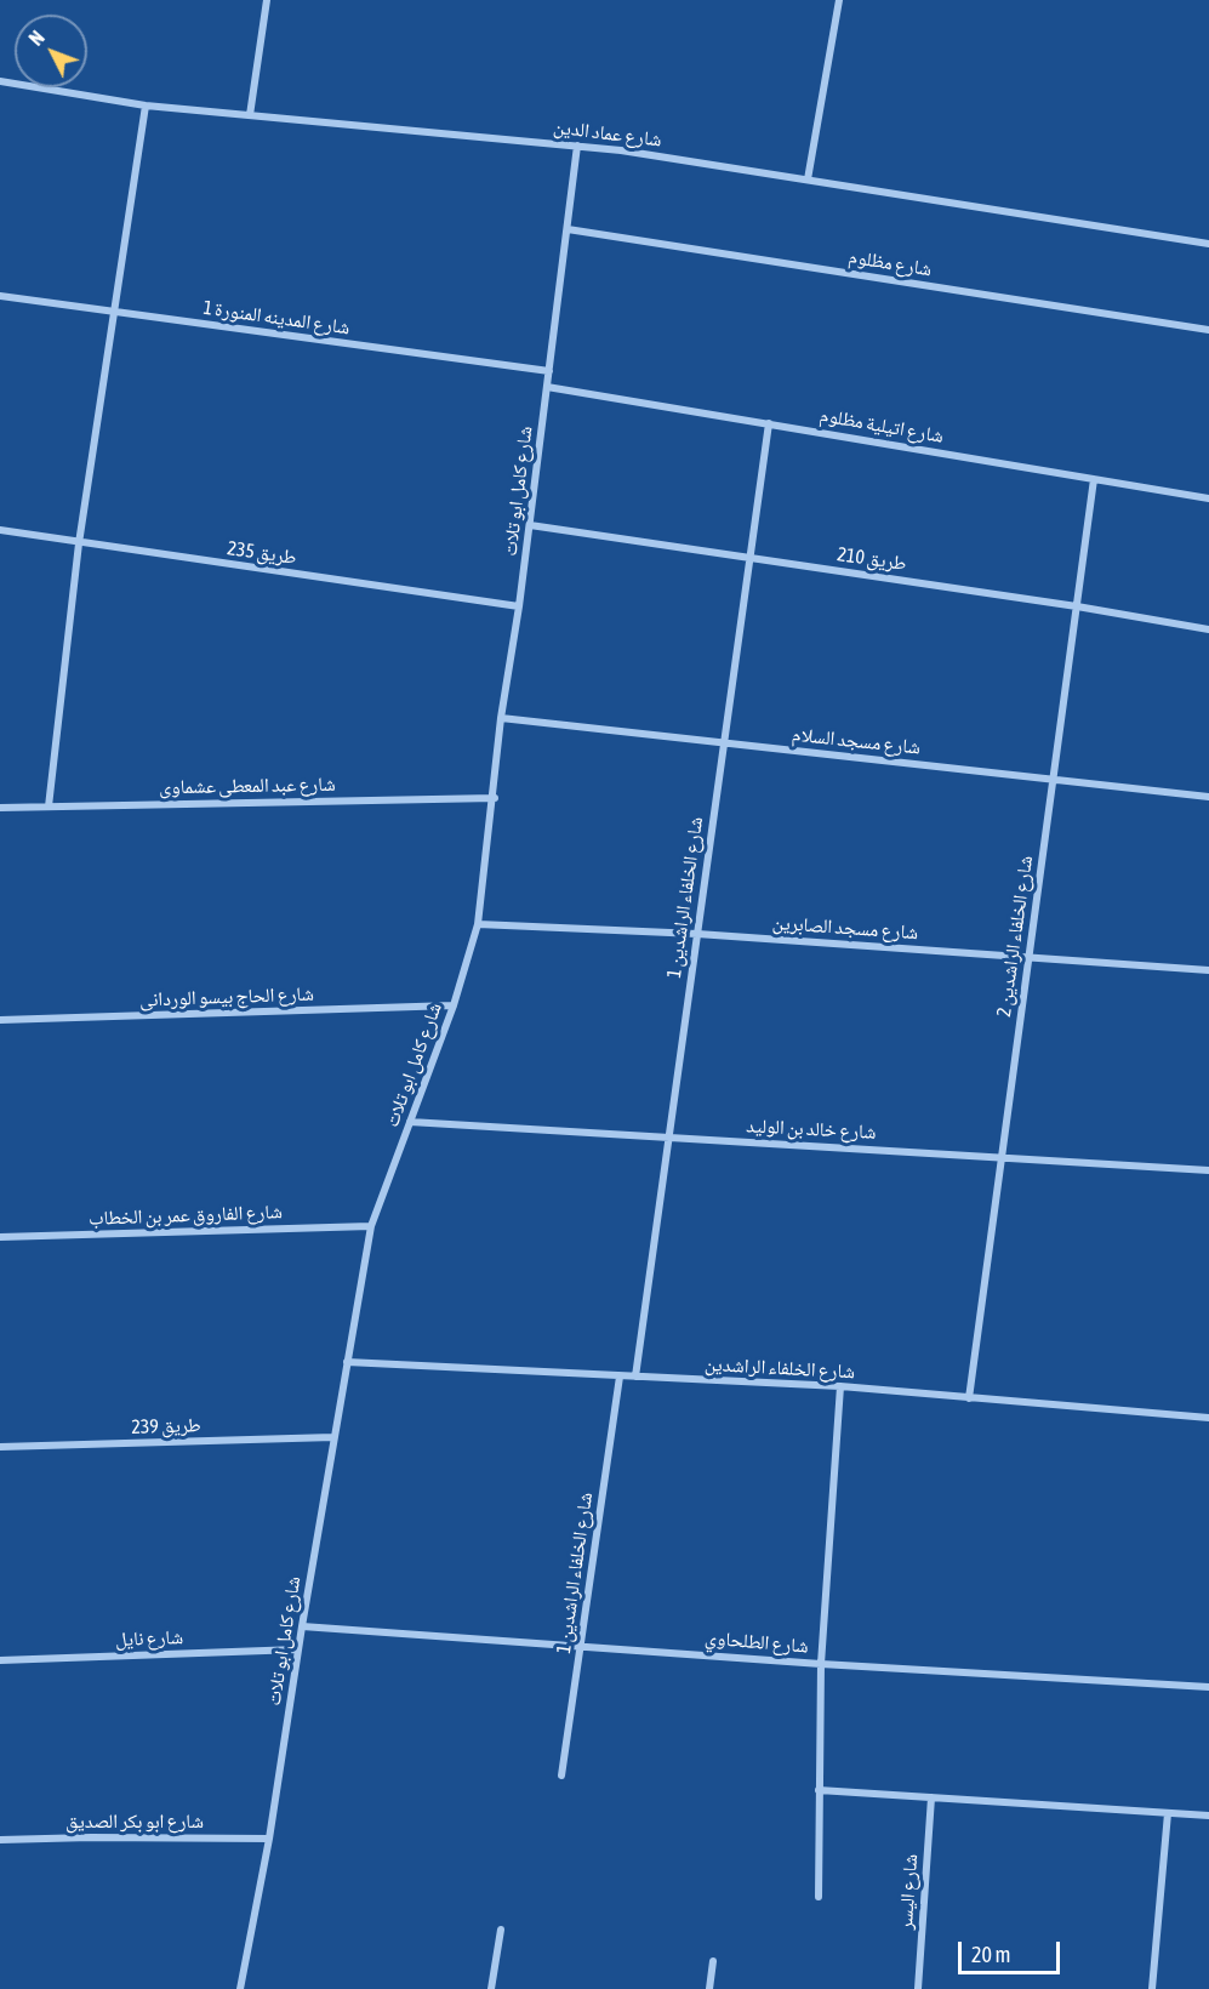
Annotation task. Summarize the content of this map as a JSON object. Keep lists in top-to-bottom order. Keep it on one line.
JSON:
{"streets":{"street":["شارع عماد الدين","شارع مظلوم","شارع المدينه المنورة 1","شارع اتيلية مظلوم","شارع كامل ابو تلات","طريق 235","طريق 210","شارع مسجد السلام","شارع عبد المعطى عشماوى","شارع الخلفاء الراشدين 1","شارع مسجد الصابرين","شارع الخلفاء الراشدين 2","شارع الحاج بيسو الوردانى","شارع خالد بن الوليد","شارع الفاروق عمر بن الخطاب","شارع الخلفاء الراشدين","طريق 239","شارع نايل","شارع الطلحاوي","شارع ابو بكر الصديق","شارع اليسر"]},"crossings":[["شارع عماد الدين","شارع كامل ابو تلات"],["شارع مظلوم","شارع كامل ابو تلات"],["شارع المدينه المنورة 1","شارع كامل ابو تلات"],["شارع اتيلية مظلوم","شارع كامل ابو تلات"],["شارع اتيلية مظلوم","شارع الخلفاء الراشدين 1"],["شارع اتيلية مظلوم","شارع الخلفاء الراشدين 2"],["شارع كامل ابو تلات","طريق 235"],["شارع كامل ابو تلات","طريق 210"],["شارع كامل ابو تلات","شارع مسجد السلام"],["شارع كامل ابو تلات","شارع عبد المعطى عشماوى"],["شارع كامل ابو تلات","شارع مسجد الصابرين"],["شارع كامل ابو تلات","شارع الحاج بيسو الوردانى"],["شارع كامل ابو تلات","شارع خالد بن الوليد"],["شارع كامل ابو تلات","شارع الفاروق عمر بن الخطاب"],["شارع كامل ابو تلات","شارع الخلفاء الراشدين"],["شارع كامل ابو تلات","طريق 239"],["شارع كامل ابو تلات","شارع نايل"],["شارع كامل ابو تلات","شارع الطلحاوي"],["شارع كامل ابو تلات","شارع ابو بكر الصديق"],["طريق 210","شارع الخلفاء الراشدين 1"],["طريق 210","شارع الخلفاء الراشدين 2"],["شارع مسجد السلام","شارع الخلفاء الراشدين 1"],["شارع مسجد السلام","شارع الخلفاء الراشدين 2"],["شارع الخلفاء الراشدين 1","شارع مسجد الصابرين"],["شارع الخلفاء الراشدين 1","شارع خالد بن الوليد"],["شارع الخلفاء الراشدين 1","شارع الخلفاء الراشدين"],["شارع الخلفاء الراشدين 1","شارع الطلحاوي"],["شارع مسجد الصابرين","شارع الخلفاء الراشدين 2"],["شارع الخلفاء الراشدين 2","شارع خالد بن الوليد"],["شارع الخلفاء الراشدين 2","شارع الخلفاء الراشدين"]],"scale_bar":"20 m","north":"top left"}
